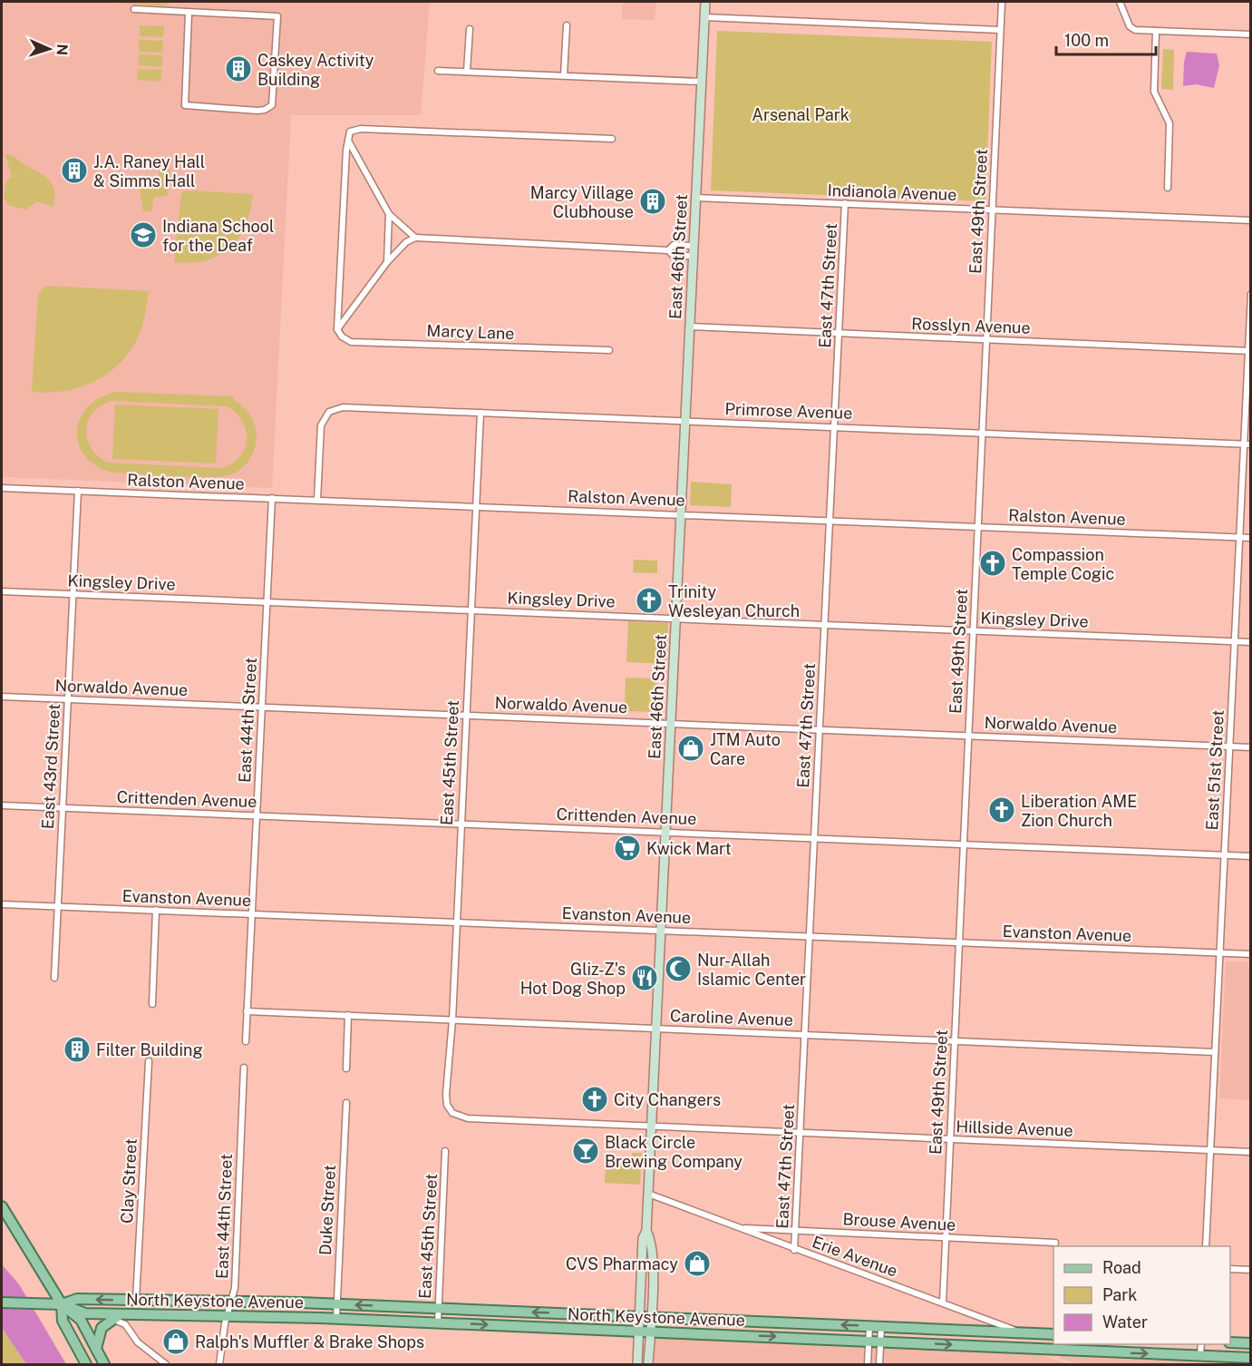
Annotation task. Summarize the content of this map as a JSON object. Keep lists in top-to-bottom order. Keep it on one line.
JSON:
{"streets":{"main road":["East 46th Street","North Keystone Avenue"],"street":["Indianola Avenue","East 49th Street","East 47th Street","Rosslyn Avenue","Marcy Lane","Primrose Avenue","Ralston Avenue","Kingsley Drive","Norwaldo Avenue","East 44th Street","East 45th Street","East 43rd Street","East 51st Street","Crittenden Avenue","Evanston Avenue","Caroline Avenue","Hillside Avenue","Clay Street","Duke Street","Brouse Avenue","Erie Avenue"]},"crossings":[["Indianola Avenue","East 49th Street"],["Indianola Avenue","East 46th Street"],["Indianola Avenue","East 47th Street"],["East 49th Street","Rosslyn Avenue"],["East 49th Street","Primrose Avenue"],["East 49th Street","Ralston Avenue"],["East 49th Street","Kingsley Drive"],["East 49th Street","Norwaldo Avenue"],["East 49th Street","Crittenden Avenue"],["East 49th Street","Evanston Avenue"],["East 49th Street","Caroline Avenue"],["East 49th Street","Hillside Avenue"],["East 49th Street","Brouse Avenue"],["East 49th Street","Erie Avenue"],["East 46th Street","Rosslyn Avenue"],["East 46th Street","Primrose Avenue"],["East 46th Street","Ralston Avenue"],["East 46th Street","Kingsley Drive"],["East 46th Street","Norwaldo Avenue"],["East 46th Street","Crittenden Avenue"],["East 46th Street","Evanston Avenue"],["East 46th Street","Caroline Avenue"],["East 46th Street","Hillside Avenue"],["East 46th Street","Erie Avenue"],["East 46th Street","North Keystone Avenue"],["East 47th Street","Rosslyn Avenue"],["East 47th Street","Primrose Avenue"],["East 47th Street","Ralston Avenue"],["East 47th Street","Kingsley Drive"],["East 47th Street","Norwaldo Avenue"],["East 47th Street","Crittenden Avenue"],["East 47th Street","Evanston Avenue"],["East 47th Street","Caroline Avenue"],["East 47th Street","Hillside Avenue"],["East 47th Street","Brouse Avenue"],["East 47th Street","Erie Avenue"],["Rosslyn Avenue","East 51st Street"],["Primrose Avenue","Ralston Avenue"],["Primrose Avenue","East 45th Street"],["Primrose Avenue","East 51st Street"],["Ralston Avenue","East 44th Street"],["Ralston Avenue","East 45th Street"],["Ralston Avenue","East 43rd Street"],["Ralston Avenue","East 51st Street"],["Kingsley Drive","East 44th Street"],["Kingsley Drive","East 45th Street"],["Kingsley Drive","East 43rd Street"],["Kingsley Drive","East 51st Street"],["Norwaldo Avenue","East 44th Street"],["Norwaldo Avenue","East 45th Street"],["Norwaldo Avenue","East 43rd Street"],["Norwaldo Avenue","East 51st Street"],["East 44th Street","Crittenden Avenue"],["East 44th Street","Evanston Avenue"],["East 44th Street","Caroline Avenue"],["East 44th Street","North Keystone Avenue"],["East 45th Street","Crittenden Avenue"],["East 45th Street","Evanston Avenue"],["East 45th Street","Caroline Avenue"],["East 45th Street","Hillside Avenue"],["East 45th Street","North Keystone Avenue"],["East 43rd Street","Crittenden Avenue"],["East 43rd Street","Evanston Avenue"],["East 51st Street","Crittenden Avenue"],["East 51st Street","Evanston Avenue"],["East 51st Street","Caroline Avenue"],["East 51st Street","Hillside Avenue"],["Clay Street","North Keystone Avenue"],["Duke Street","North Keystone Avenue"],["Brouse Avenue","Erie Avenue"],["Erie Avenue","North Keystone Avenue"]],"parks":["Arsenal Park"],"places":{"building":["Caskey Activity Building","J.A. Raney Hall & Simms Hall","Marcy Village Clubhouse","Filter Building"],"school or university":["Indiana School for the Deaf"],"church":["Compassion Temple Cogic","Trinity Wesleyan Church","Liberation AME Zion Church","City Changers"],"shop":["JTM Auto Care","CVS Pharmacy","Ralph's Muffler & Brake Shops"],"supermarket":["Kwick Mart"],"mosque":["Nur-Allah Islamic Center"],"restaurant":["Gliz-Z's Hot Dog Shop"],"bar":["Black Circle Brewing Company"]},"legend":["Road","Park","Water"],"scale_bar":"100 m","north":"right"}
